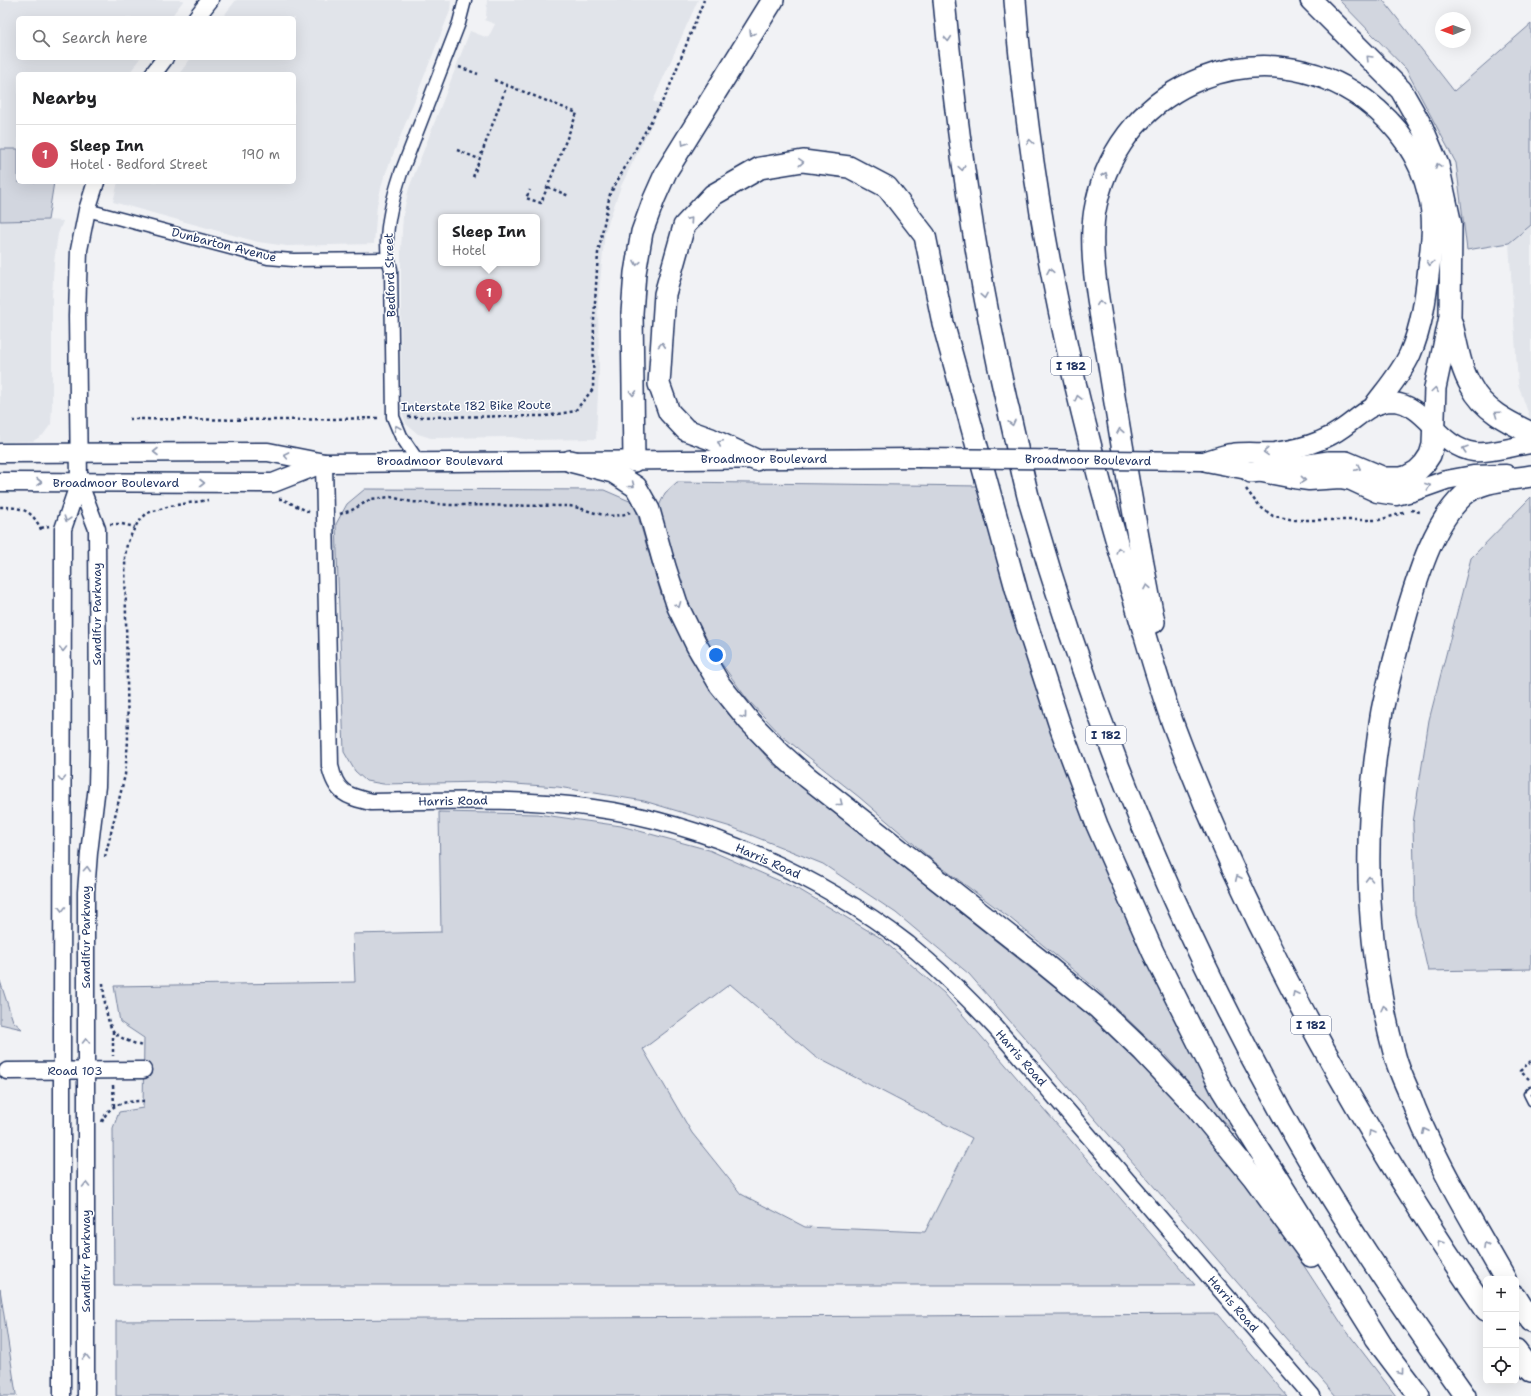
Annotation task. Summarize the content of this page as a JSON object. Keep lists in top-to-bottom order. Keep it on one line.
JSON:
{"streets":{"highway":["I 182"],"main road":["Broadmoor Boulevard","Sandifur Parkway","Harris Road","Road 103"],"street":["Dunbarton Avenue","Bedford Street"],"path":["Interstate 182 Bike Route"]},"crossings":[["Dunbarton Avenue","Bedford Street"],["Dunbarton Avenue","Sandifur Parkway"],["Bedford Street","Interstate 182 Bike Route"],["Bedford Street","Broadmoor Boulevard"],["Broadmoor Boulevard","Sandifur Parkway"],["Broadmoor Boulevard","Harris Road"],["Sandifur Parkway","Road 103"]],"north":"left","page":{"search":"Search here","heading":"Nearby","list":[{"mark":"1","name":"Sleep Inn","note":"Hotel · Bedford Street","value":"190 m"}],"popup":["Sleep Inn","Hotel"],"pins":"1","map_buttons":["+","−"]}}
